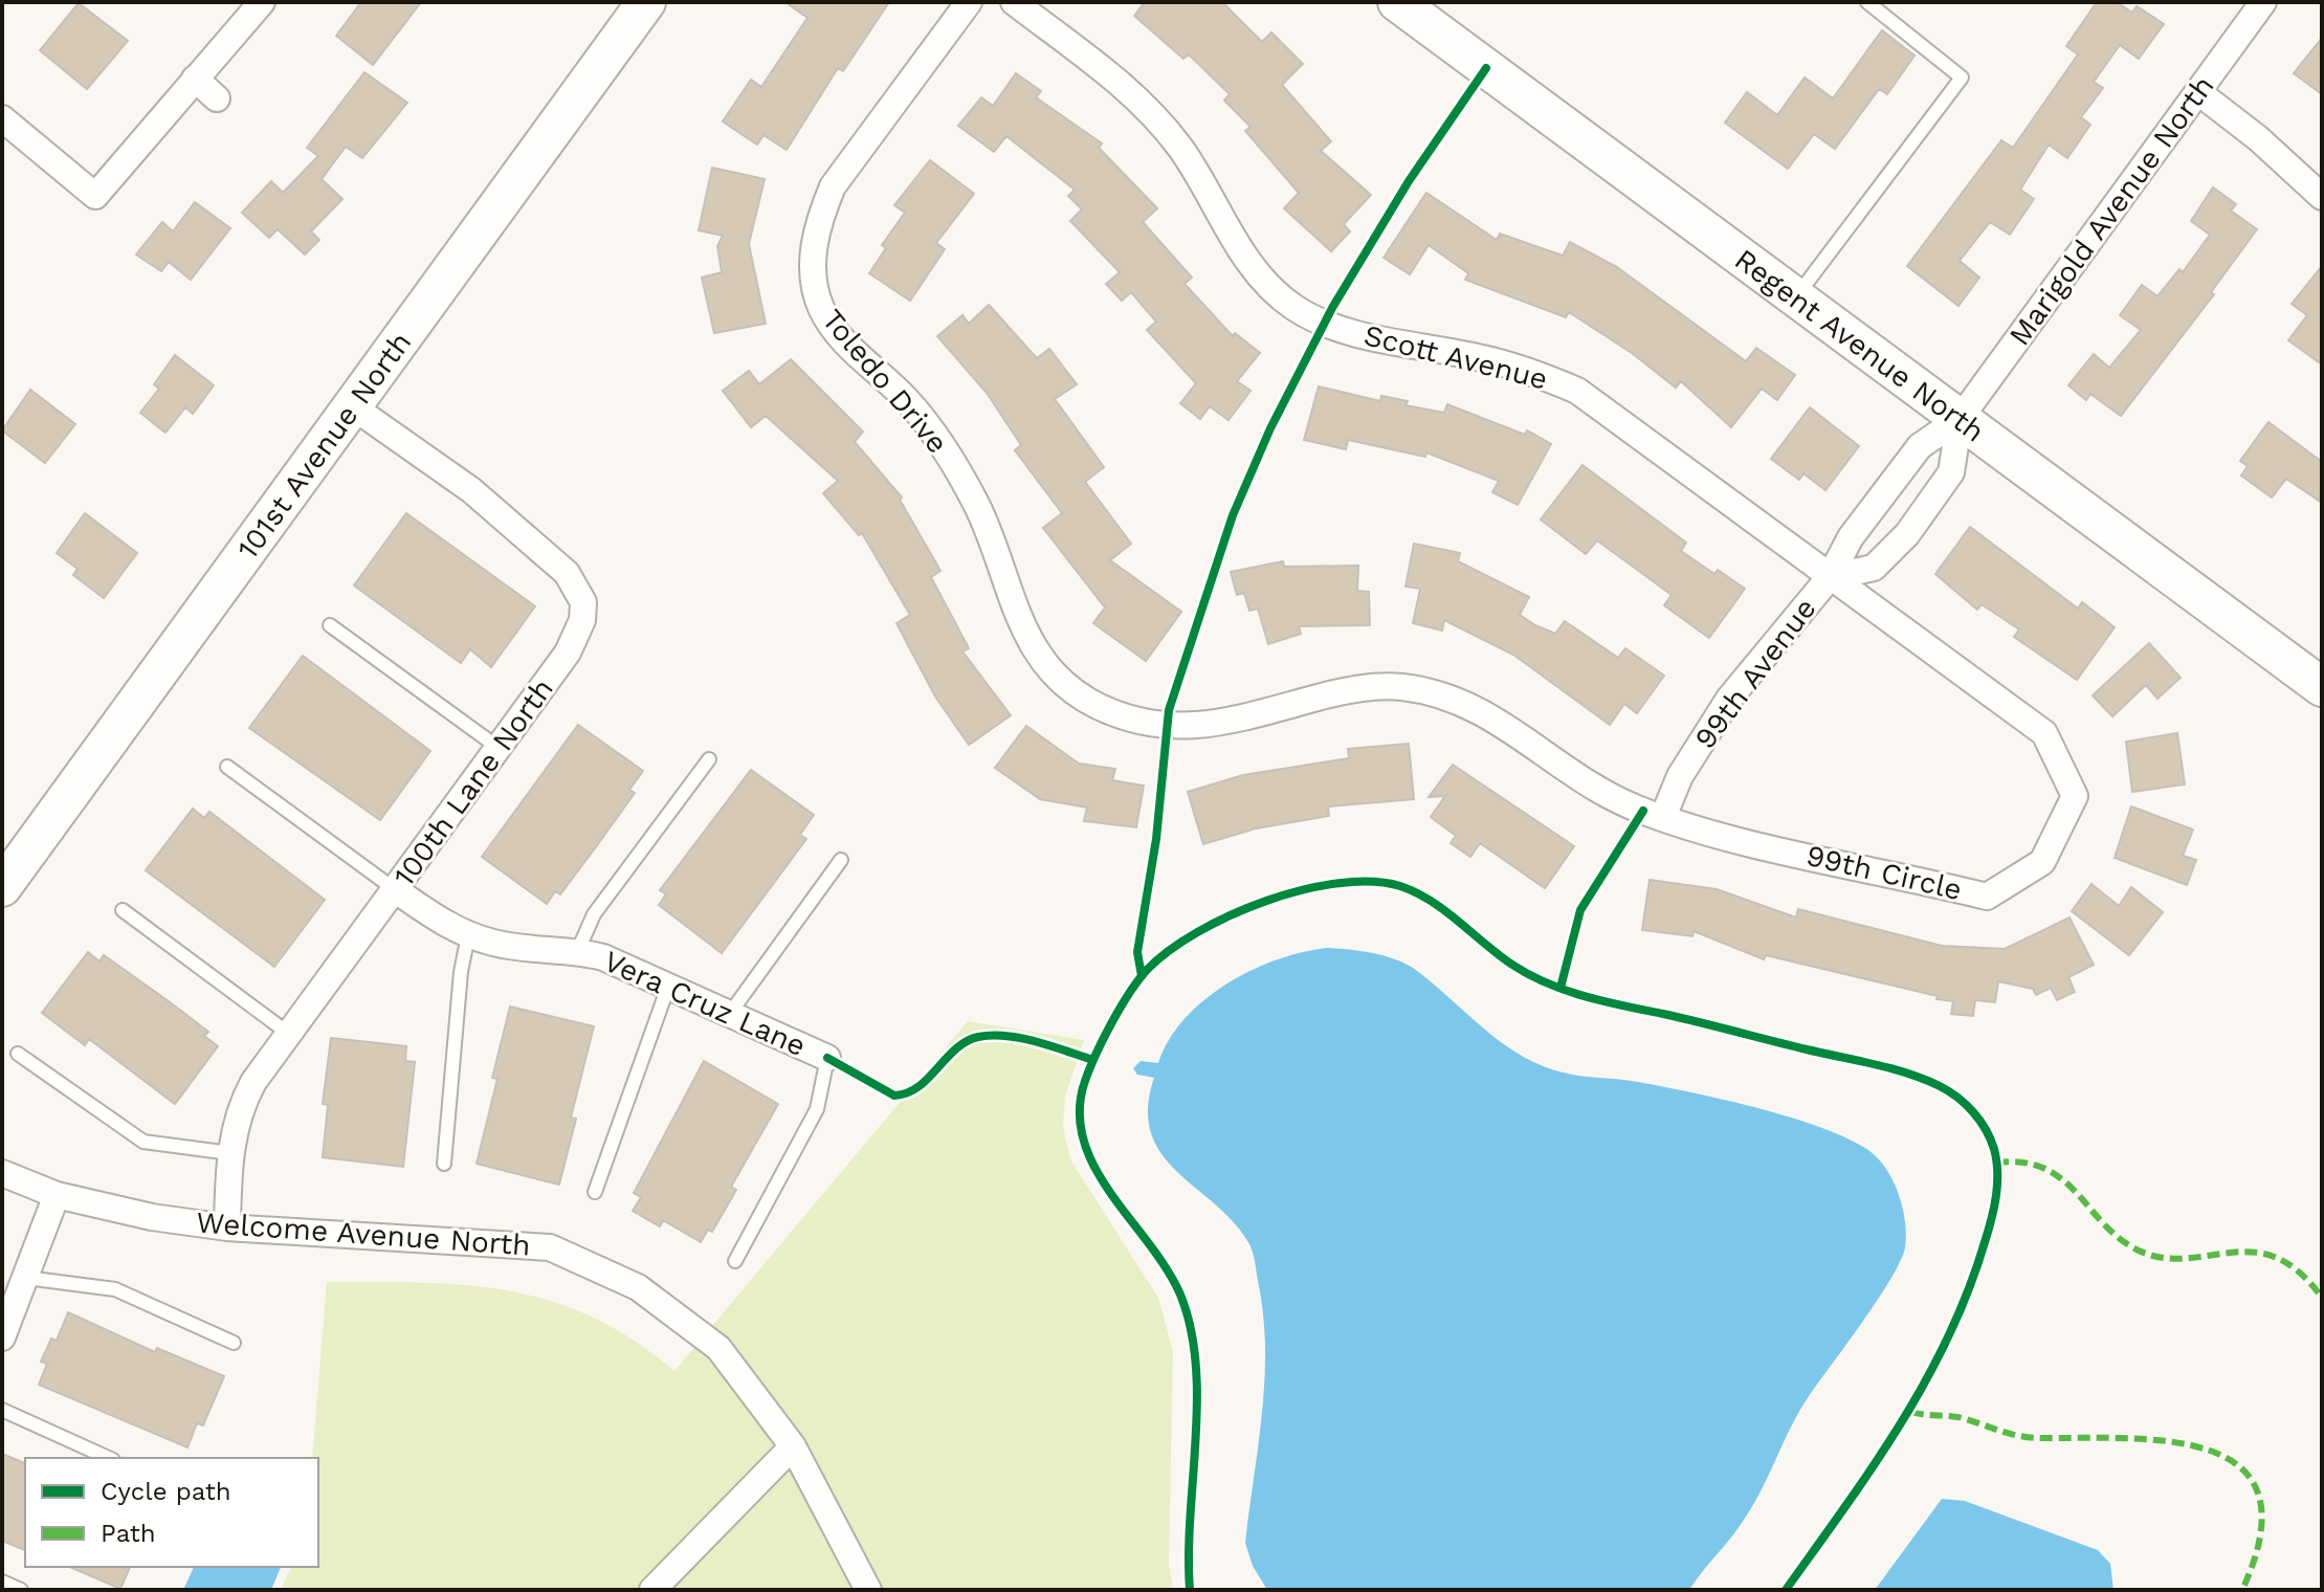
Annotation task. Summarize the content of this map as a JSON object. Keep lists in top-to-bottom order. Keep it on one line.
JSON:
{"streets":{"street":["Marigold Avenue North","Regent Avenue North","Scott Avenue","Toledo Drive","101st Avenue North","99th Avenue","100th Lane North","99th Circle","Vera Cruz Lane","Welcome Avenue North"]},"crossings":[["Marigold Avenue North","Regent Avenue North"],["Marigold Avenue North","99th Avenue"],["Regent Avenue North","99th Avenue"],["Scott Avenue","99th Avenue"],["Scott Avenue","99th Circle"],["Toledo Drive","99th Avenue"],["Toledo Drive","99th Circle"],["101st Avenue North","100th Lane North"],["99th Avenue","99th Circle"],["100th Lane North","Vera Cruz Lane"],["100th Lane North","Welcome Avenue North"]],"legend":["Cycle path","Path"]}
